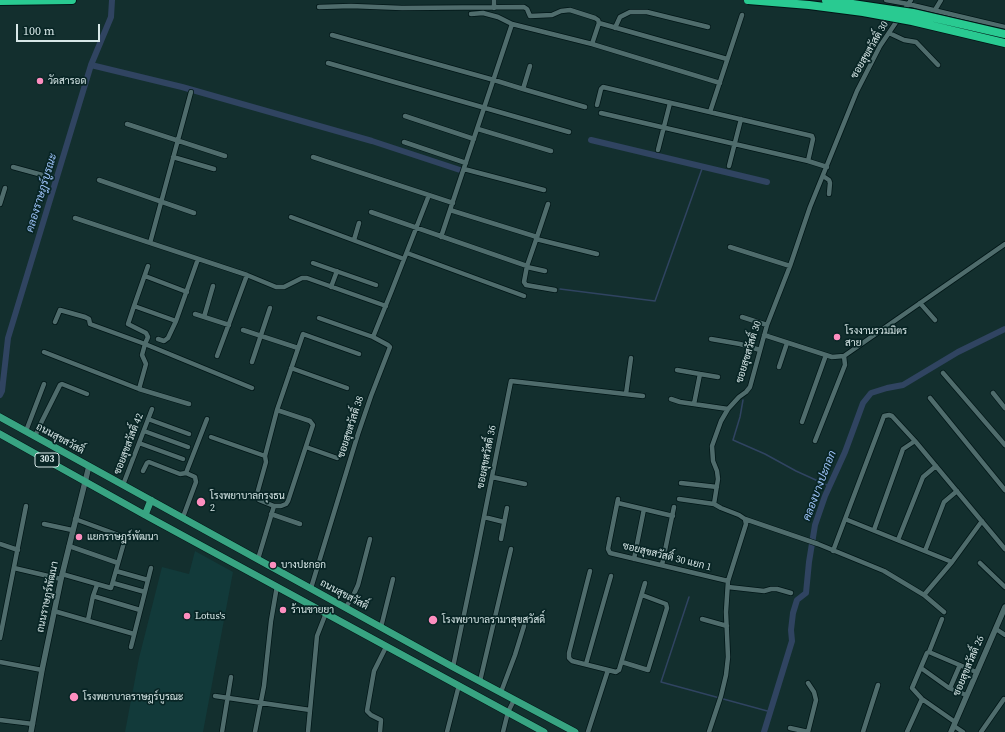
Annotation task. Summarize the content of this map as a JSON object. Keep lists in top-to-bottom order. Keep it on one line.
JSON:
{"streets":{"main road":["ถนนสุขสวัสดิ์","303"],"street":["ซอยสุขสวัสดิ์ 30","ซอยสุขสวัสดิ์ 38","ซอยสุขสวัสดิ์ 42","ซอยสุขสวัสดิ์ 36","ซอยสุขสวัสดิ์ 30 แยก 1","ถนนราษฎร์พัฒนา","ซอยสุขสวัสดิ์ 26"]},"crossings":[["ซอยสุขสวัสดิ์ 38","ถนนสุขสวัสดิ์"],["ถนนสุขสวัสดิ์","ซอยสุขสวัสดิ์ 42"],["ถนนสุขสวัสดิ์","ซอยสุขสวัสดิ์ 36"],["ถนนสุขสวัสดิ์","ถนนราษฎร์พัฒนา"],["303","ถนนราษฎร์พัฒนา"]],"water":["คลองราษฎร์บูรณะ","คลองบางปะกอก"],"places":["วัดสารอด","โรงงานรวมมิตร สาย","โรงพยาบาลกรุงธน 2","แยกราษฎร์พัฒนา","บางปะกอก","ร้านขายยา","Lotus's","โรงพยาบาลรามาสุขสวัสดิ์","โรงพยาบาลราษฎร์บูรณะ"],"scale_bar":"100 m"}
